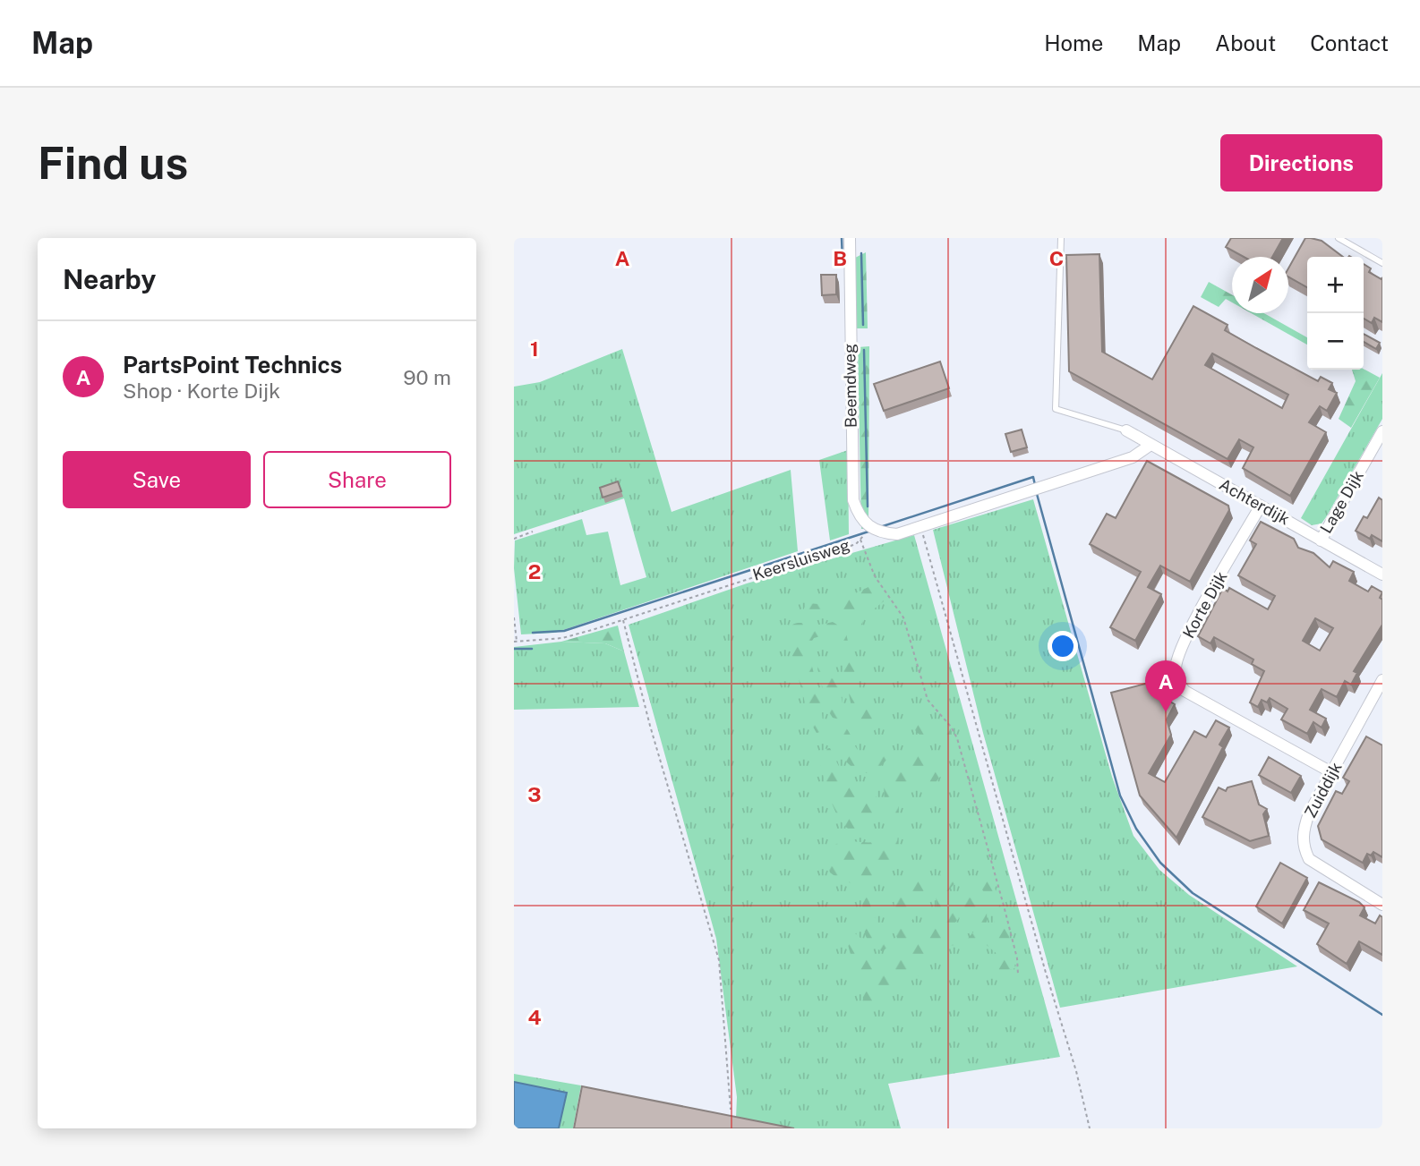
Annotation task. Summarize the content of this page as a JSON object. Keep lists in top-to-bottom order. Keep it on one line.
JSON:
{"streets":{"street":["Beemdweg","Achterdijk","Lage Dijk","Korte Dijk","Zuiddijk"],"path":["Keersluisweg"]},"crossings":[["Beemdweg","Keersluisweg"],["Achterdijk","Lage Dijk"],["Achterdijk","Korte Dijk"],["Korte Dijk","Zuiddijk"]],"north":"top right","page":{"header":"Map","nav":["Home","Map","About","Contact"],"buttons":["Directions",["Save","Share"]],"title":"Find us","heading":"Nearby","map_buttons":["+","−"],"list":[{"mark":"A","name":"PartsPoint Technics","note":"Shop · Korte Dijk","value":"90 m"}],"pins":"A"},"grid":{"columns":["A","B","C"],"rows":["1","2","3","4"]}}
